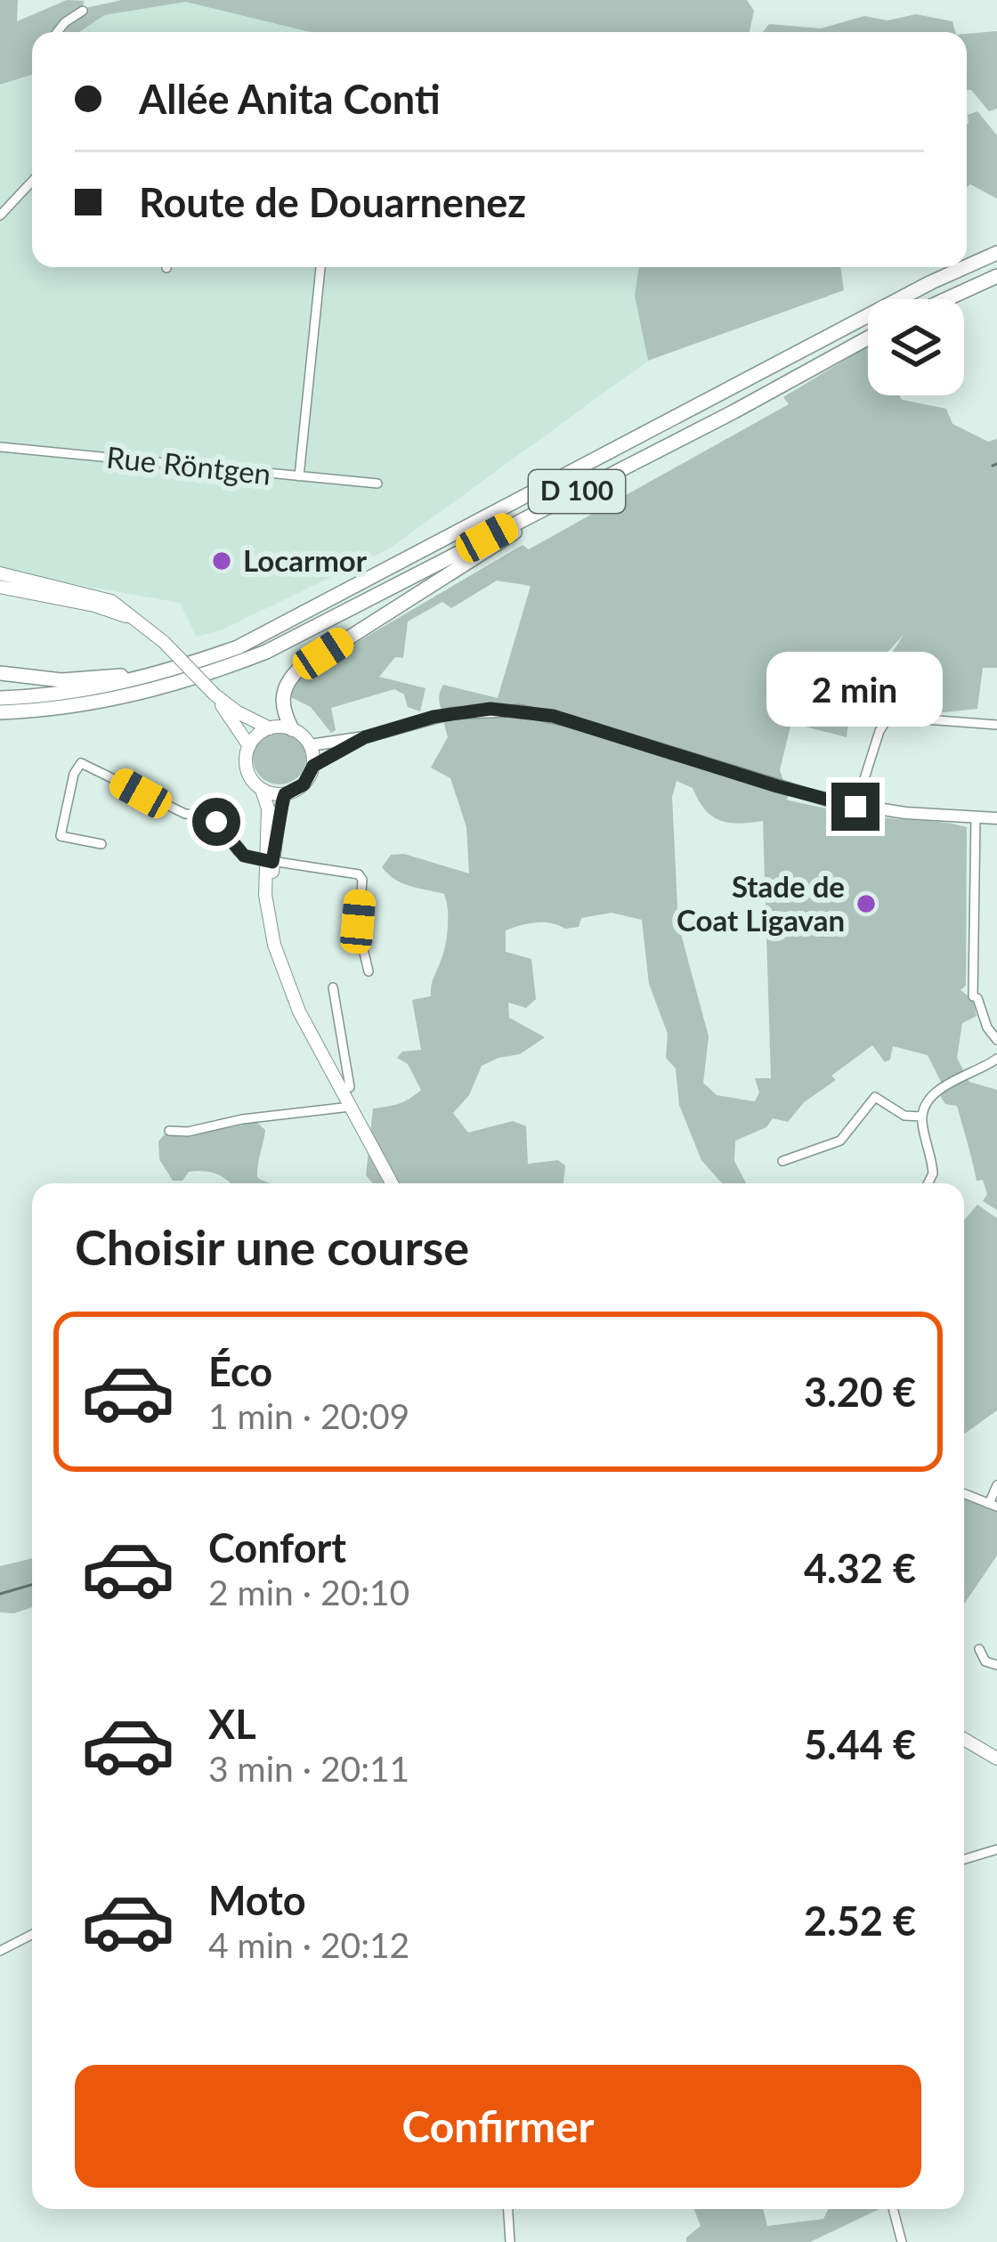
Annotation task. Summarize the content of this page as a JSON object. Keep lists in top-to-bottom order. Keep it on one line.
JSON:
{"streets":{"highway":["D 100"],"street":["Rue Röntgen"]},"places":["Locarmor","Stade de Coat Ligavan"],"page":{"banner":["Allée Anita Conti","Route de Douarnenez"],"bubble":"2 min","heading":"Choisir une course","list":[{"name":"Éco","note":"1 min · 20:09","value":"3.20 €"},{"name":"Confort","note":"2 min · 20:10","value":"4.32 €"},{"name":"XL","note":"3 min · 20:11","value":"5.44 €"},{"name":"Moto","note":"4 min · 20:12","value":"2.52 €"}],"buttons":"Confirmer"}}
